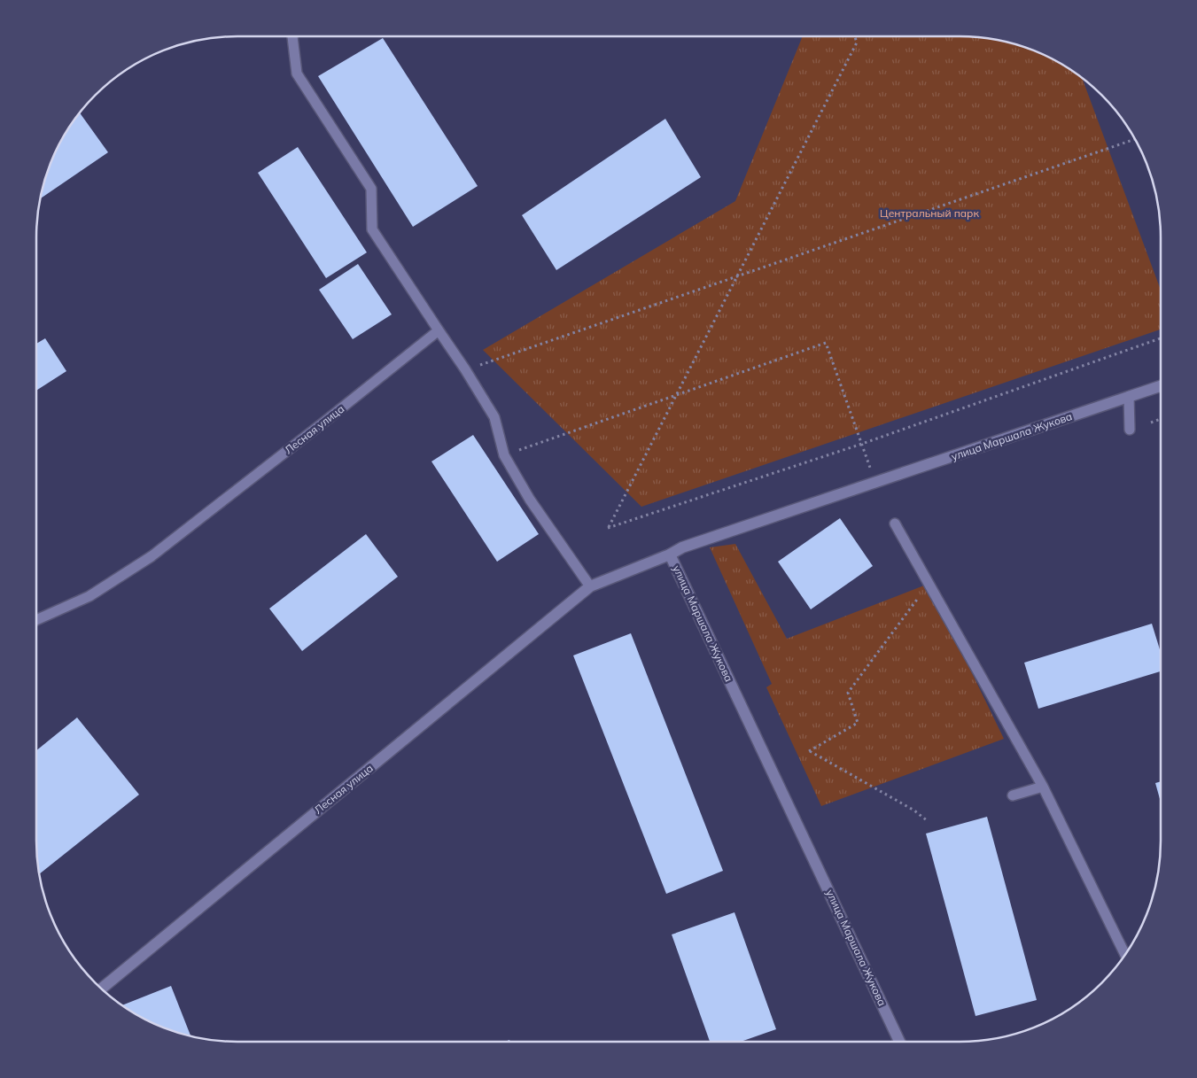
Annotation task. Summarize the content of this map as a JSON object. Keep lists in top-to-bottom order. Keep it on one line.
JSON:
{"streets":{"street":["Лесная улица","улица Маршала Жукова"]},"crossings":[["Лесная улица","улица Маршала Жукова"]],"parks":["Центральный парк"]}
